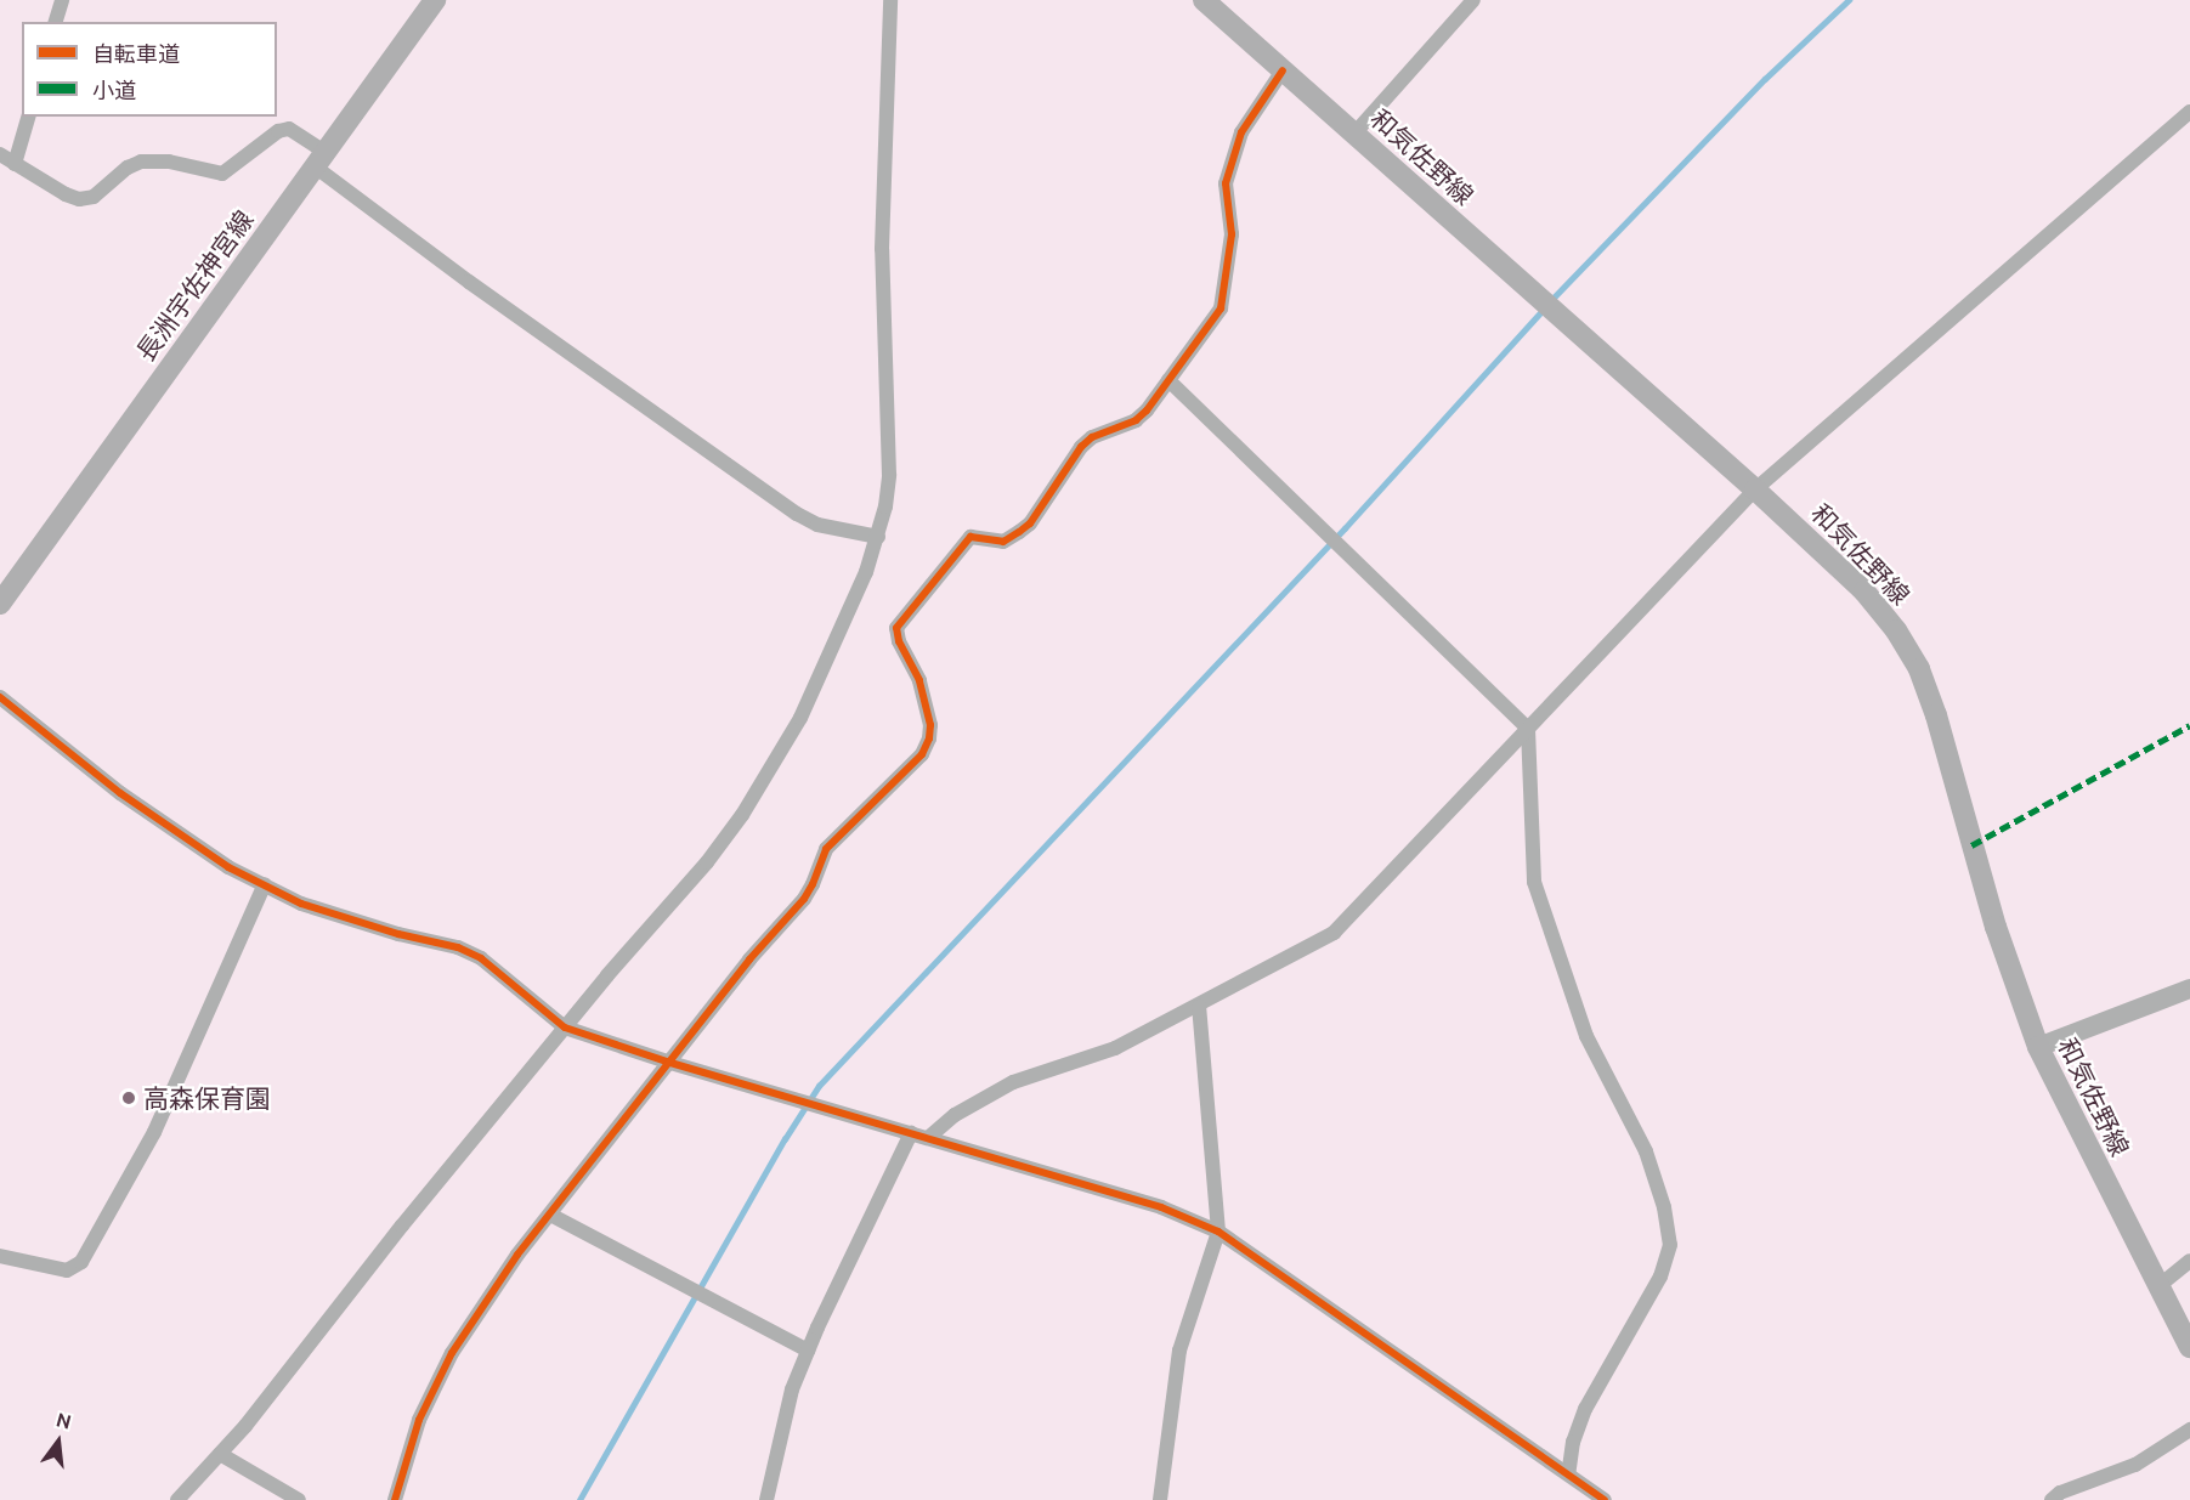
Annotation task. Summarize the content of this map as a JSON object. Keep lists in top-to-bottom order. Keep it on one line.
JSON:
{"streets":{"main road":["和気佐野線","長洲宇佐神宮線"]},"places":["高森保育園"],"legend":["自転車道","小道"],"north":"top"}
